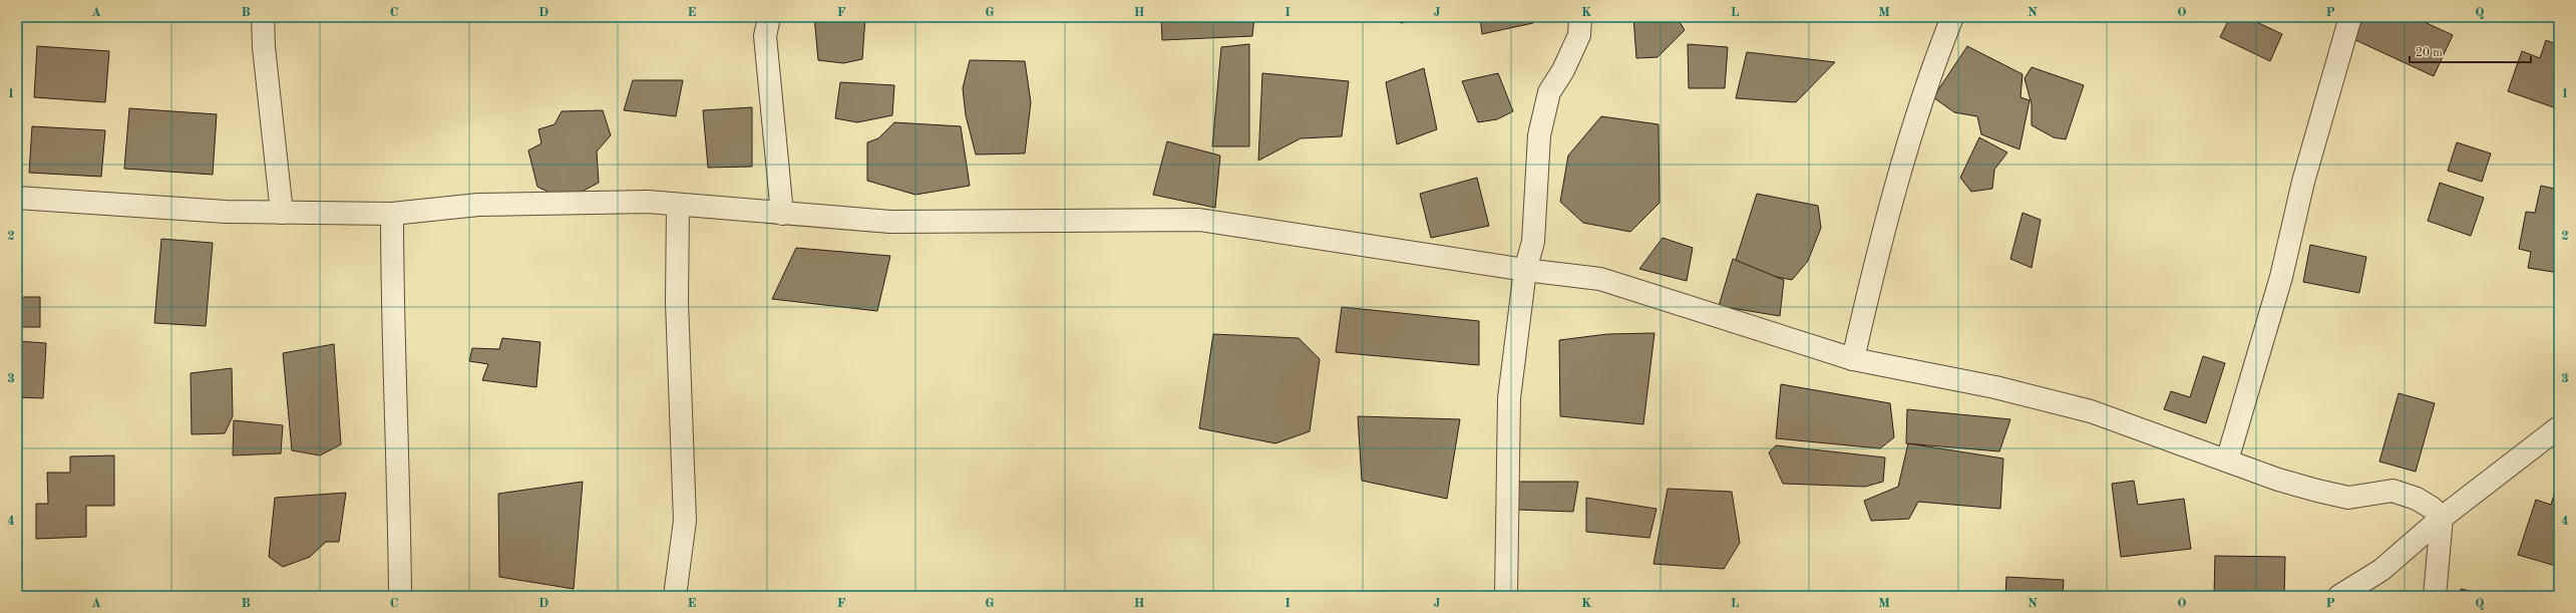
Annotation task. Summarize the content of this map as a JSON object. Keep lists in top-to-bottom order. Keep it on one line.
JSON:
{"scale_bar":"20 m","grid":{"columns":["A","B","C","D","E","F","G","H","I","J","K","L","M","N","O","P","Q"],"rows":["1","2","3","4"]}}
